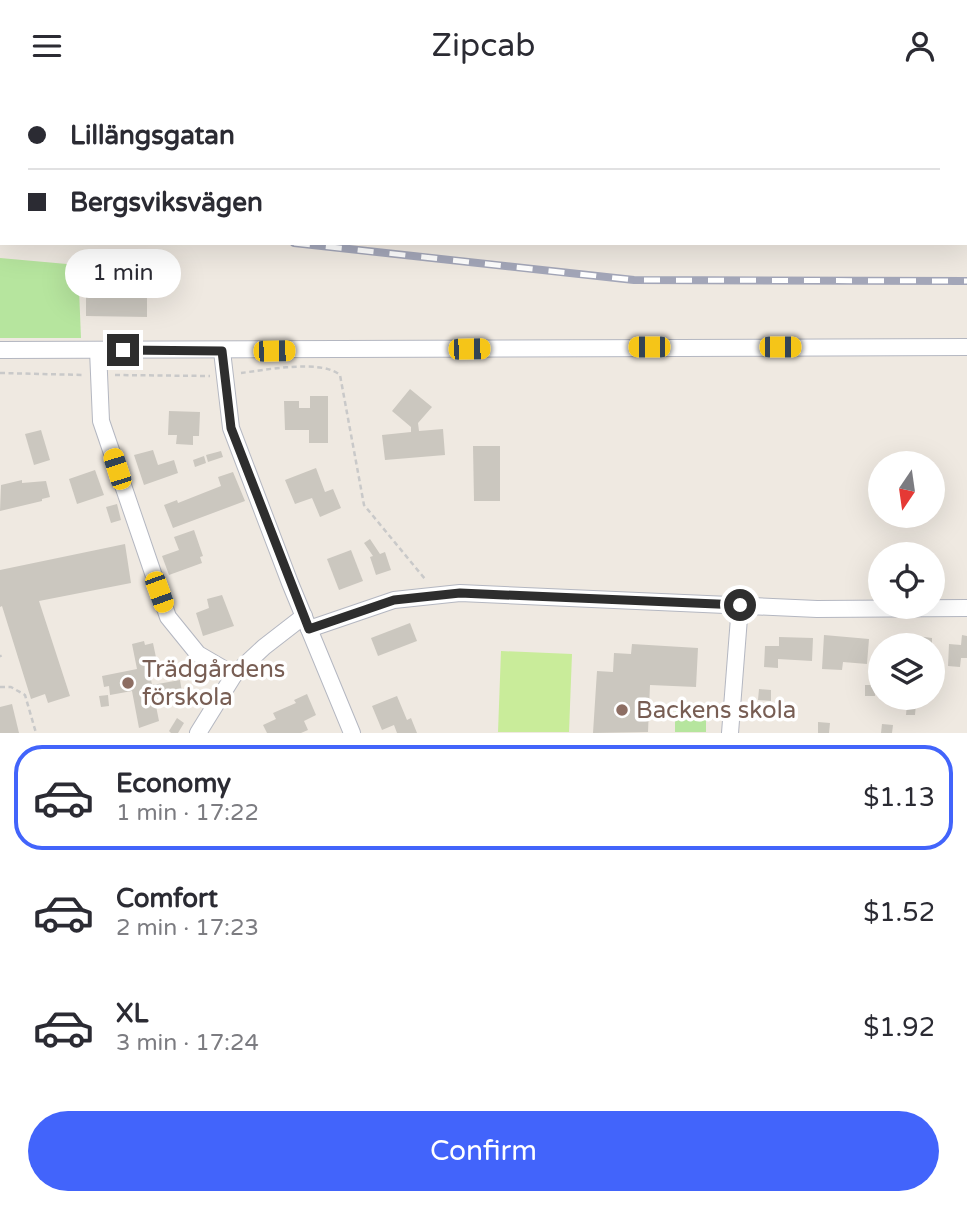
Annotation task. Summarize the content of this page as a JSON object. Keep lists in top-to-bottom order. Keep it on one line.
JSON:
{"places":["Trädgårdens förskola","Backens skola"],"north":"bottom","page":{"header":"Zipcab","banner":["Lillängsgatan","Bergsviksvägen"],"bubble":"1 min","list":[{"name":"Economy","note":"1 min · 17:22","value":"$1.13"},{"name":"Comfort","note":"2 min · 17:23","value":"$1.52"},{"name":"XL","note":"3 min · 17:24","value":"$1.92"}],"buttons":"Confirm"}}
